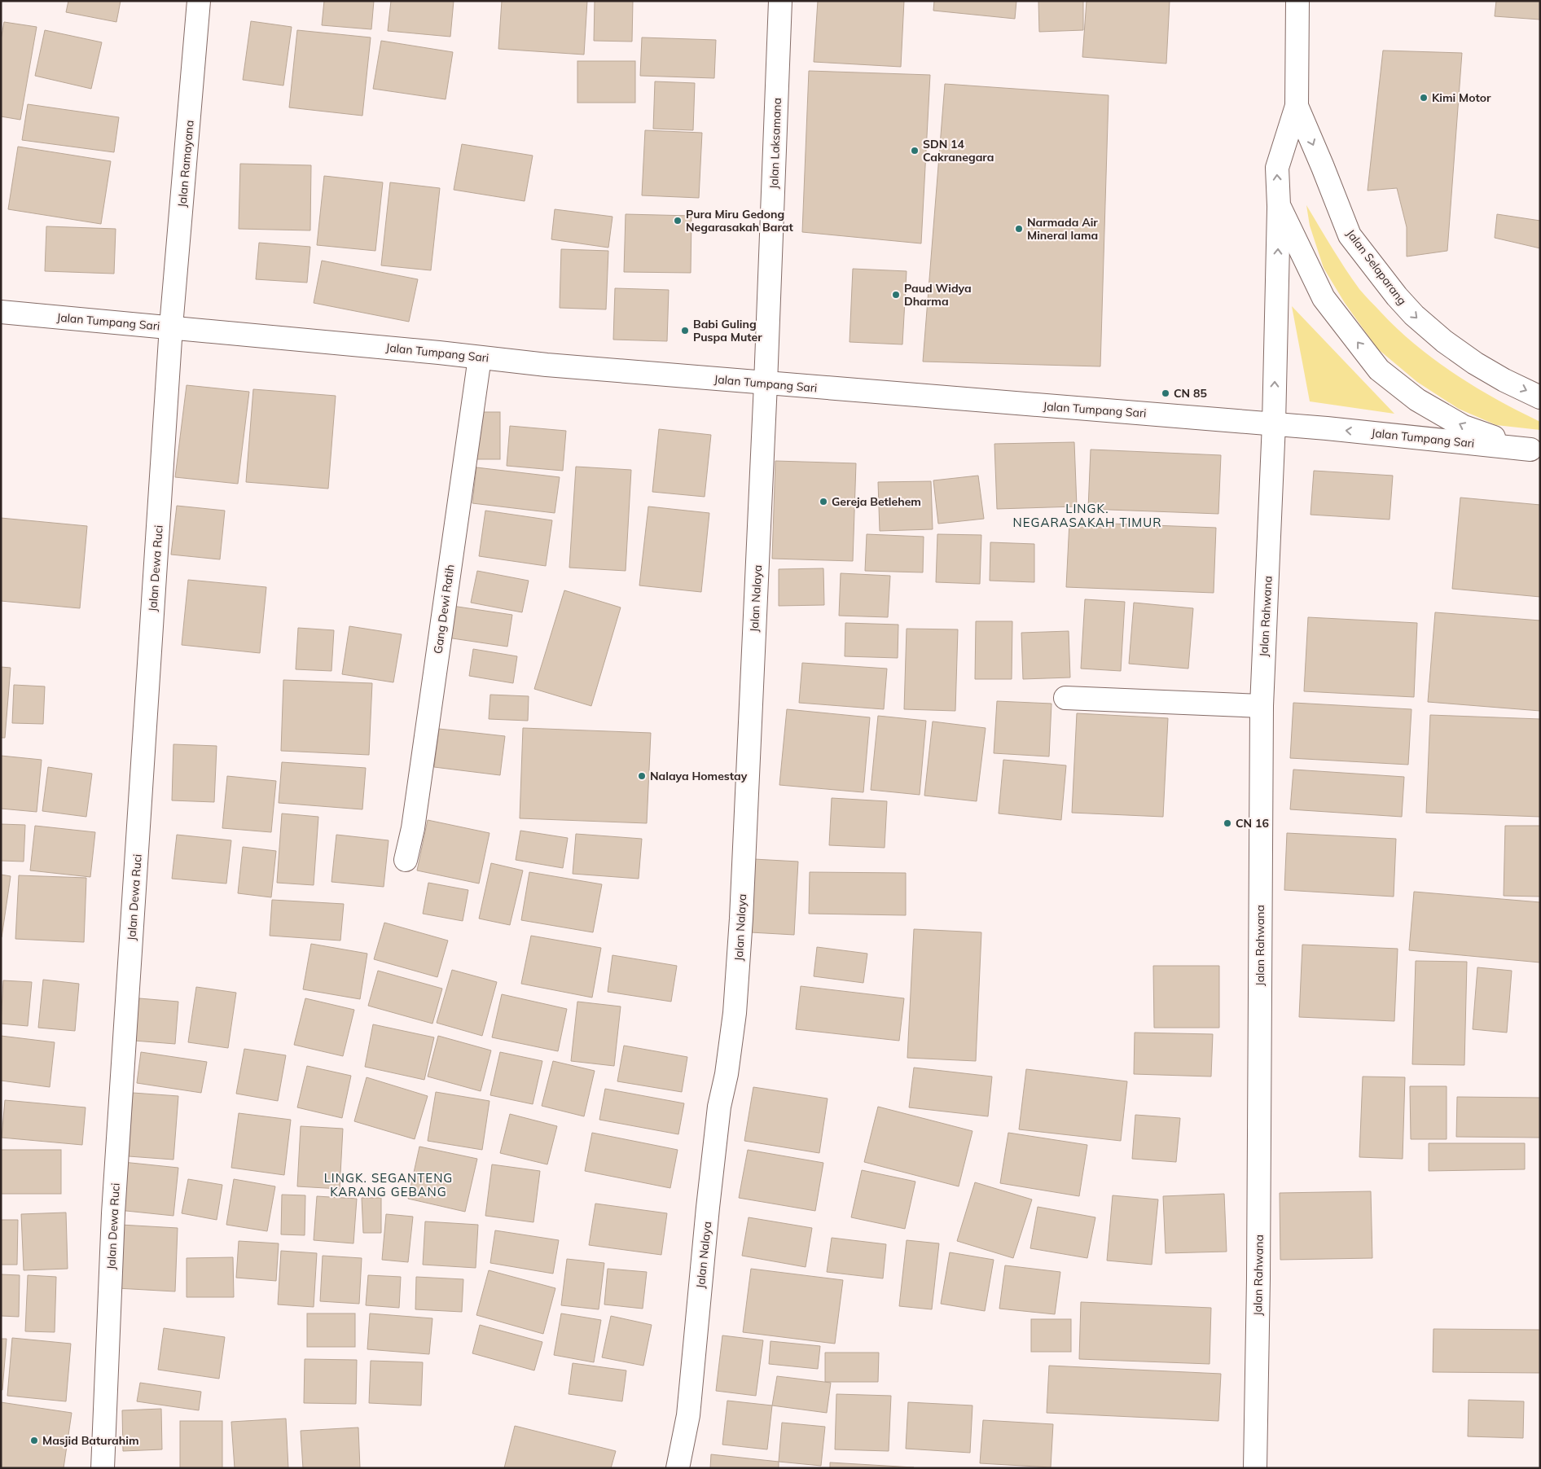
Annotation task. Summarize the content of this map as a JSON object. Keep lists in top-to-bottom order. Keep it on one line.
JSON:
{"streets":{"street":["Jalan Laksamana","Jalan Ramayana","Jalan Selaparang","Jalan Tumpang Sari","Jalan Dewa Ruci","Jalan Nalaya","Gang Dewi Ratih","Jalan Rahwana"]},"crossings":[["Jalan Laksamana","Jalan Tumpang Sari"],["Jalan Laksamana","Jalan Nalaya"],["Jalan Ramayana","Jalan Tumpang Sari"],["Jalan Ramayana","Jalan Dewa Ruci"],["Jalan Selaparang","Jalan Tumpang Sari"],["Jalan Tumpang Sari","Jalan Dewa Ruci"],["Jalan Tumpang Sari","Jalan Nalaya"],["Jalan Tumpang Sari","Gang Dewi Ratih"],["Jalan Tumpang Sari","Jalan Rahwana"]],"one_way":["Jalan Selaparang"],"districts":["LINGK. NEGARASAKAH TIMUR","LINGK. SEGANTENG KARANG GEBANG"],"places":["Kimi Motor","SDN 14 Cakranegara","Pura Miru Gedong Negarasakah Barat","Narmada Air Mineral lama","Paud Widya Dharma","Babi Guling Puspa Muter","CN 85","Gereja Betlehem","Nalaya Homestay","CN 16","Masjid Baturahim"]}
